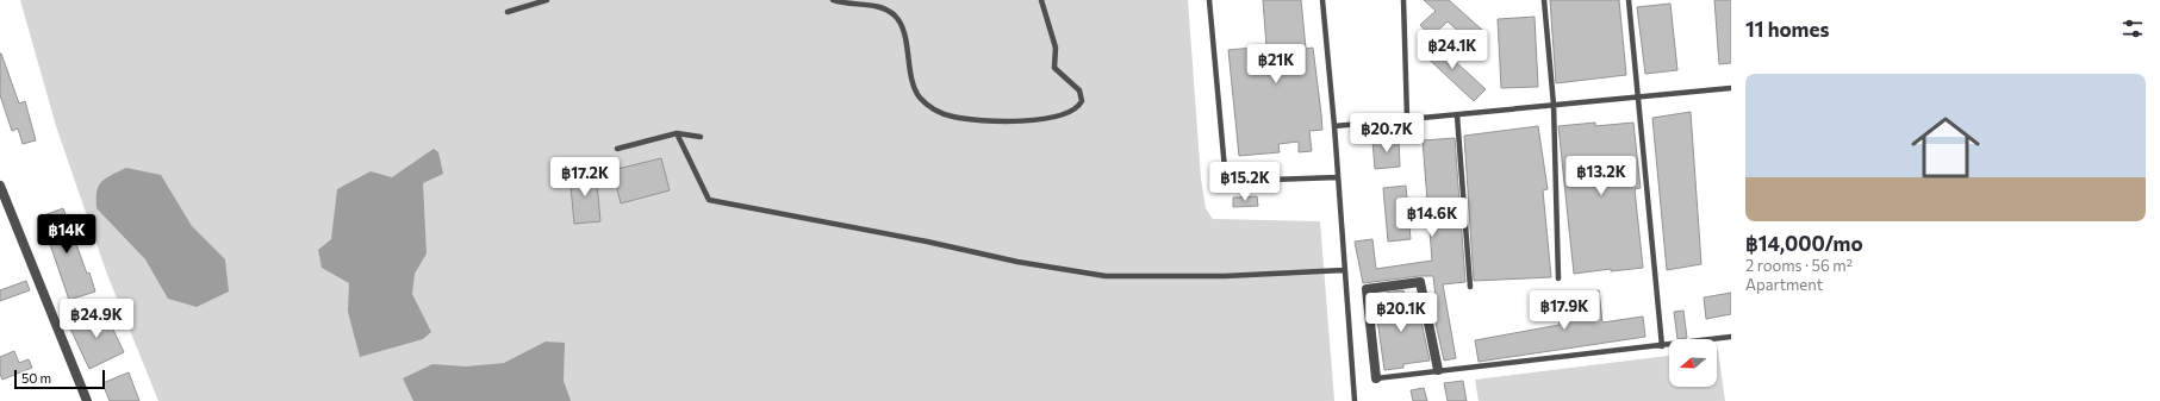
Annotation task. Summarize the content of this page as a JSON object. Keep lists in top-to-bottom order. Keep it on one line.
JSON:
{"scale_bar":"50 m","north":"left","page":{"heading":"11 homes","price":["฿24.1K","฿21K","฿20.7K","฿13.2K","฿17.2K","฿15.2K","฿14.6K","฿14K","฿17.9K","฿20.1K","฿24.9K"],"list":[{"name":"฿14,000/mo","note":"2 rooms · 56 m² · Apartment"}],"scale":"50 m"}}
